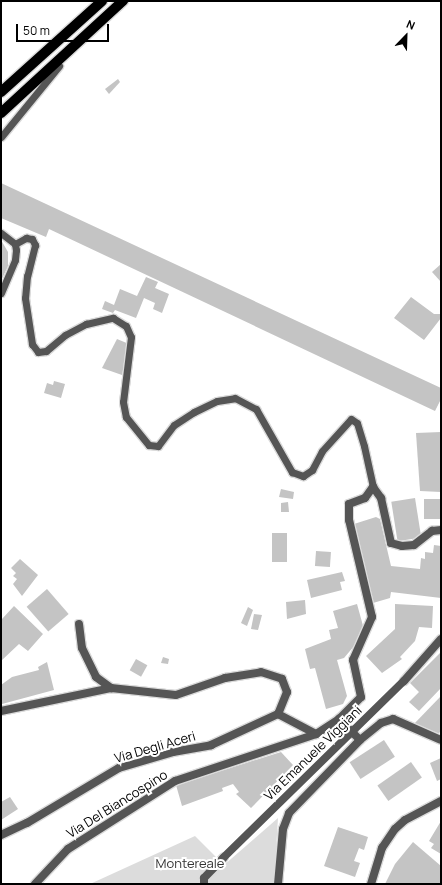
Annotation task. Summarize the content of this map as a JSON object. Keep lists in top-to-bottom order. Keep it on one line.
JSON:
{"streets":{"street":["Via Degli Aceri","Via Emanuele Viggiani","Via Del Biancospino"]},"parks":["Montereale"],"scale_bar":"50 m","north":"top right"}
